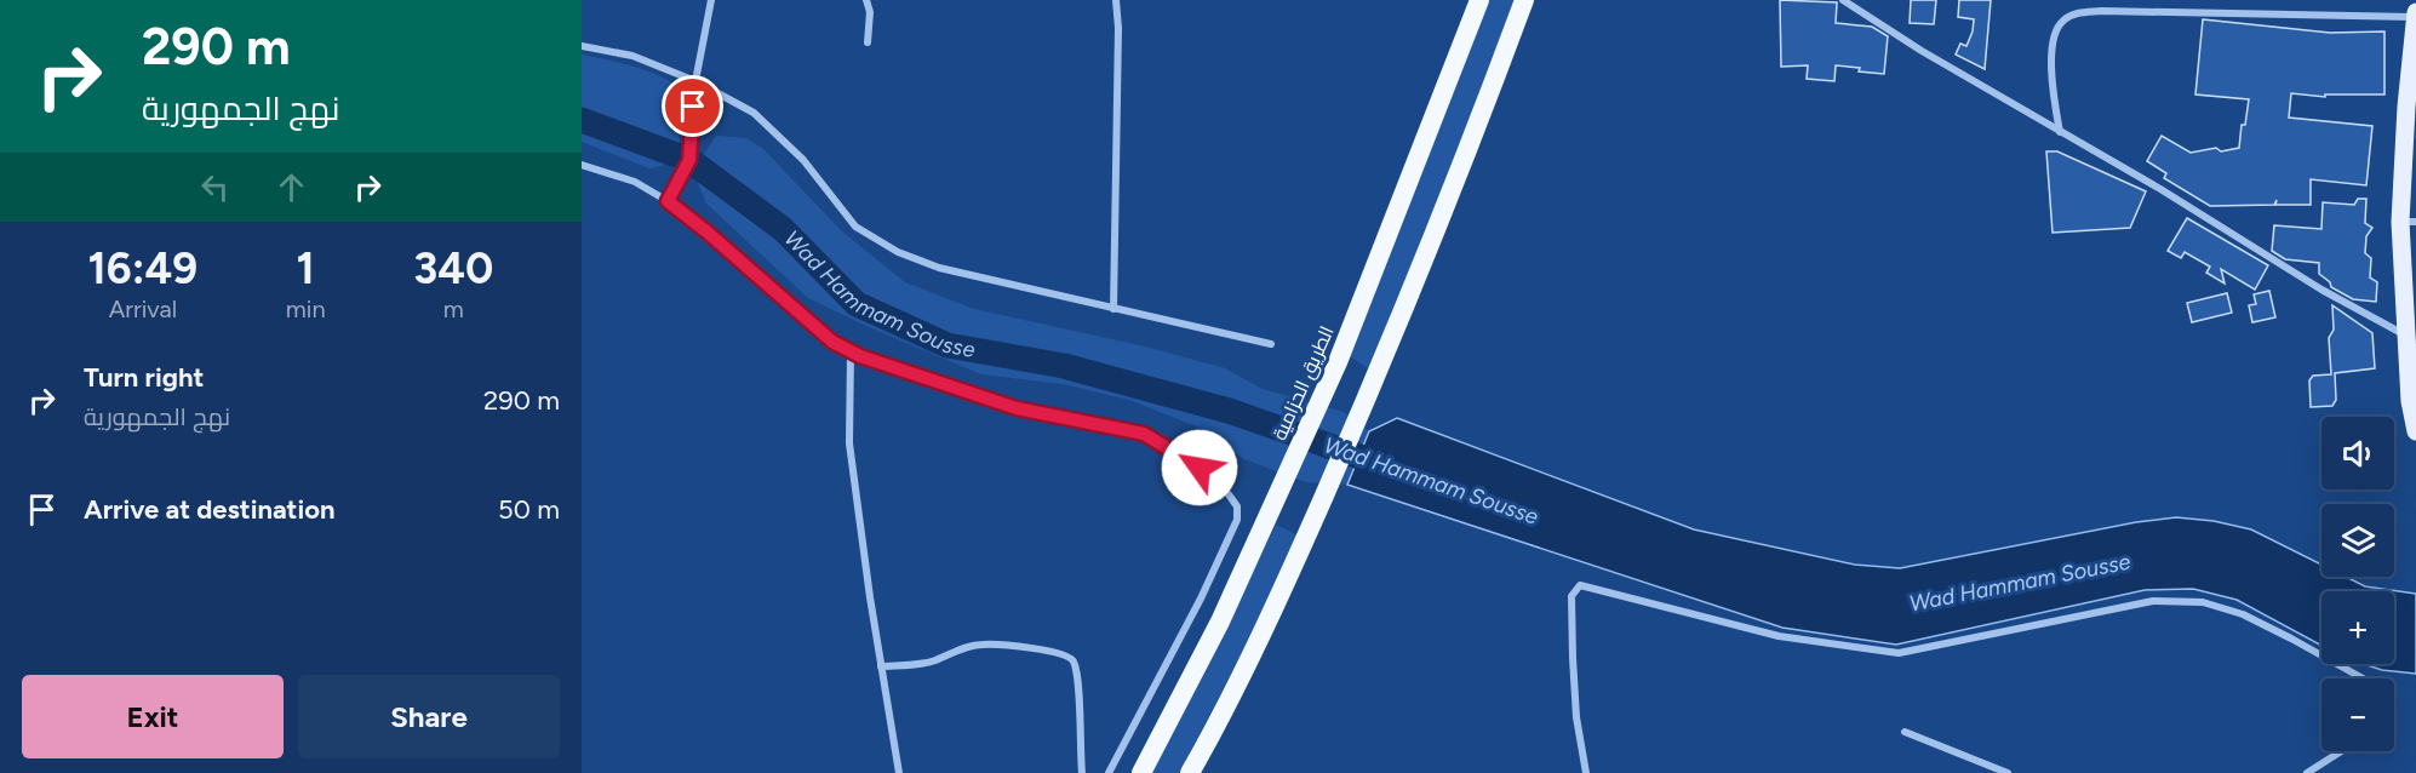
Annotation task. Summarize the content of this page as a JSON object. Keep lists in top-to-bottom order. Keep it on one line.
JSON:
{"streets":{"highway":["الطريق الحزامية"]},"water":["Wad Hammam Sousse"],"page":{"turn":["290 m","نهج الجمهورية"],"eta":["16:49","Arrival","1","min","340","m"],"list":[{"name":"Turn right","note":"نهج الجمهورية","value":"290 m"},{"name":"Arrive at destination","value":"50 m"}],"map_buttons":["+","−"],"buttons":["Exit","Share"]}}
